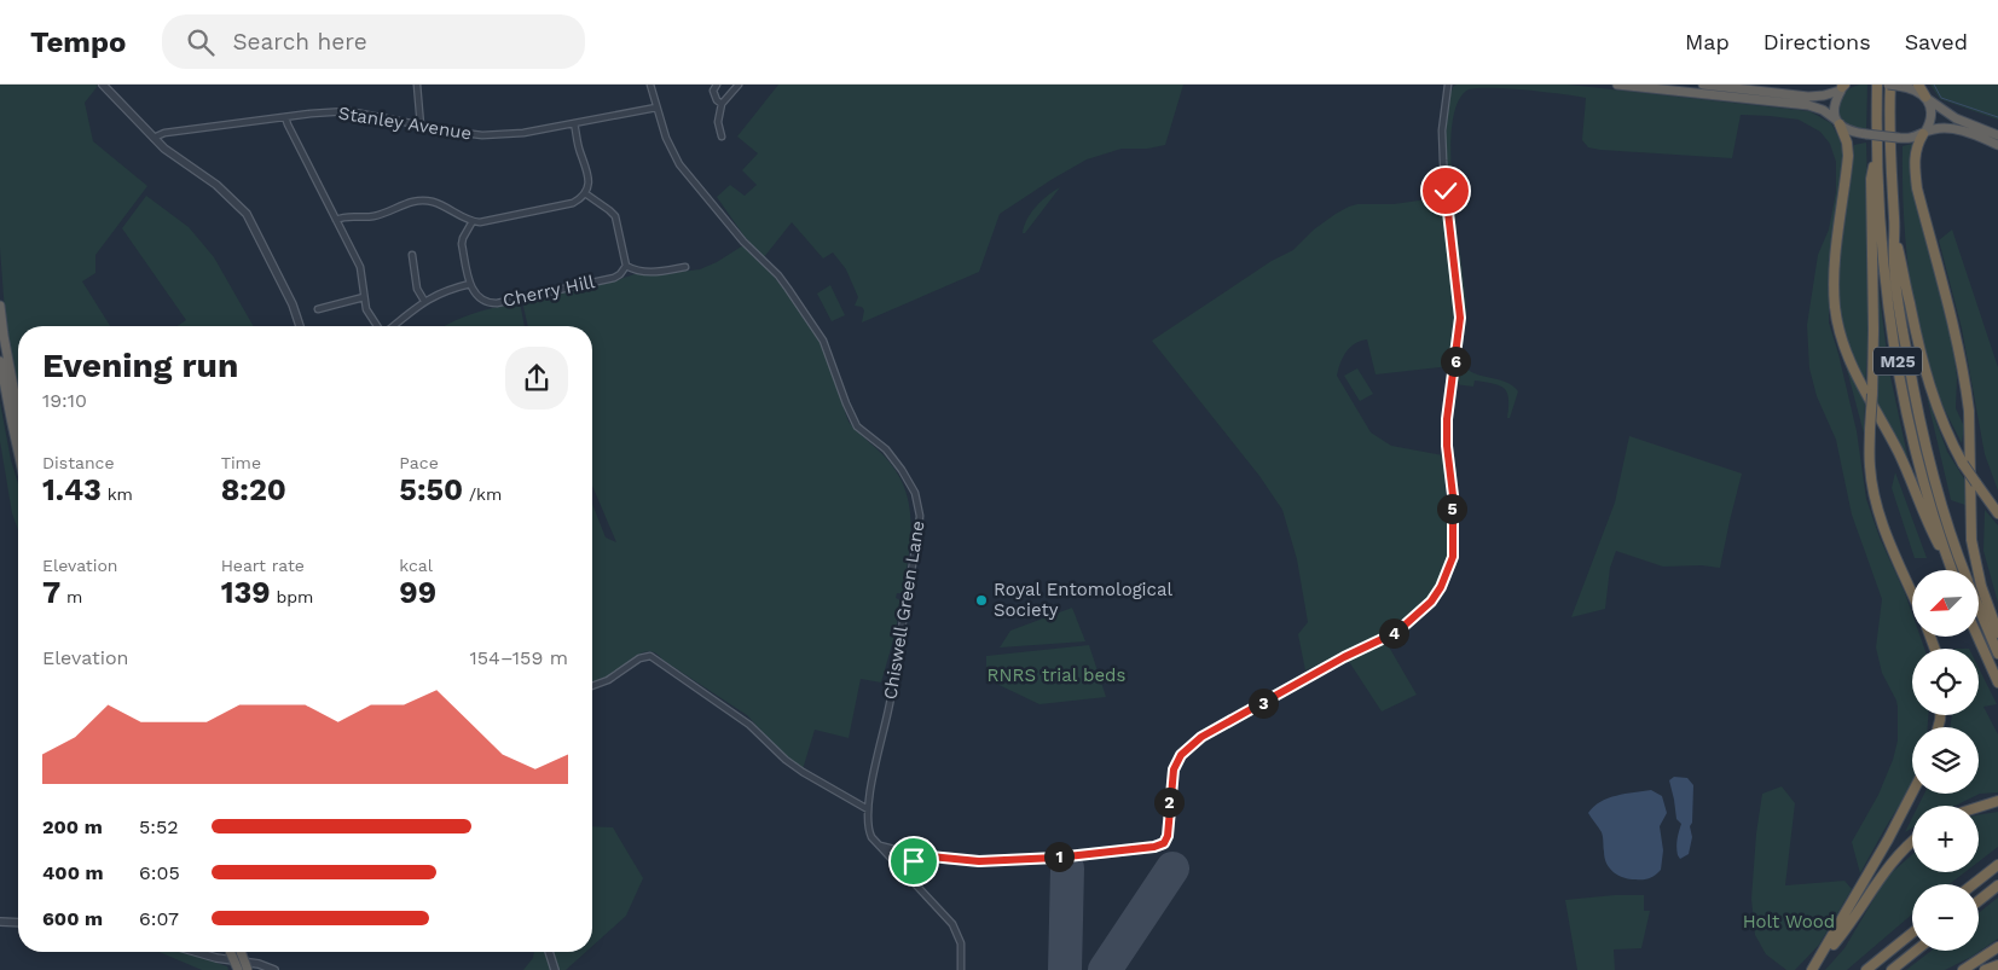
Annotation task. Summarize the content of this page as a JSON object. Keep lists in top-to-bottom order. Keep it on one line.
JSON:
{"streets":{"highway":["M25"],"street":["Stanley Avenue","Cherry Hill","Chiswell Green Lane"]},"crossings":[["Stanley Avenue","Chiswell Green Lane"]],"parks":["RNRS trial beds","Holt Wood"],"places":["Royal Entomological Society"],"north":"bottom left","page":{"header":"Tempo","search":"Search here","nav":["Map","Directions","Saved"],"heading":["Evening run","19:10"],"pins":["6","5","4","3","2","1"],"stats":[["Distance","1.43 km"],["Time","8:20"],["Pace","5:50 /km"],["Elevation","7 m"],["Heart rate","139 bpm"],["kcal","99"]],"map_buttons":["+","−"],"chart":["Elevation","154–159 m"],"list":[{"name":"200 m","note":"5:52"},{"name":"400 m","note":"6:05"},{"name":"600 m","note":"6:07"}]}}
